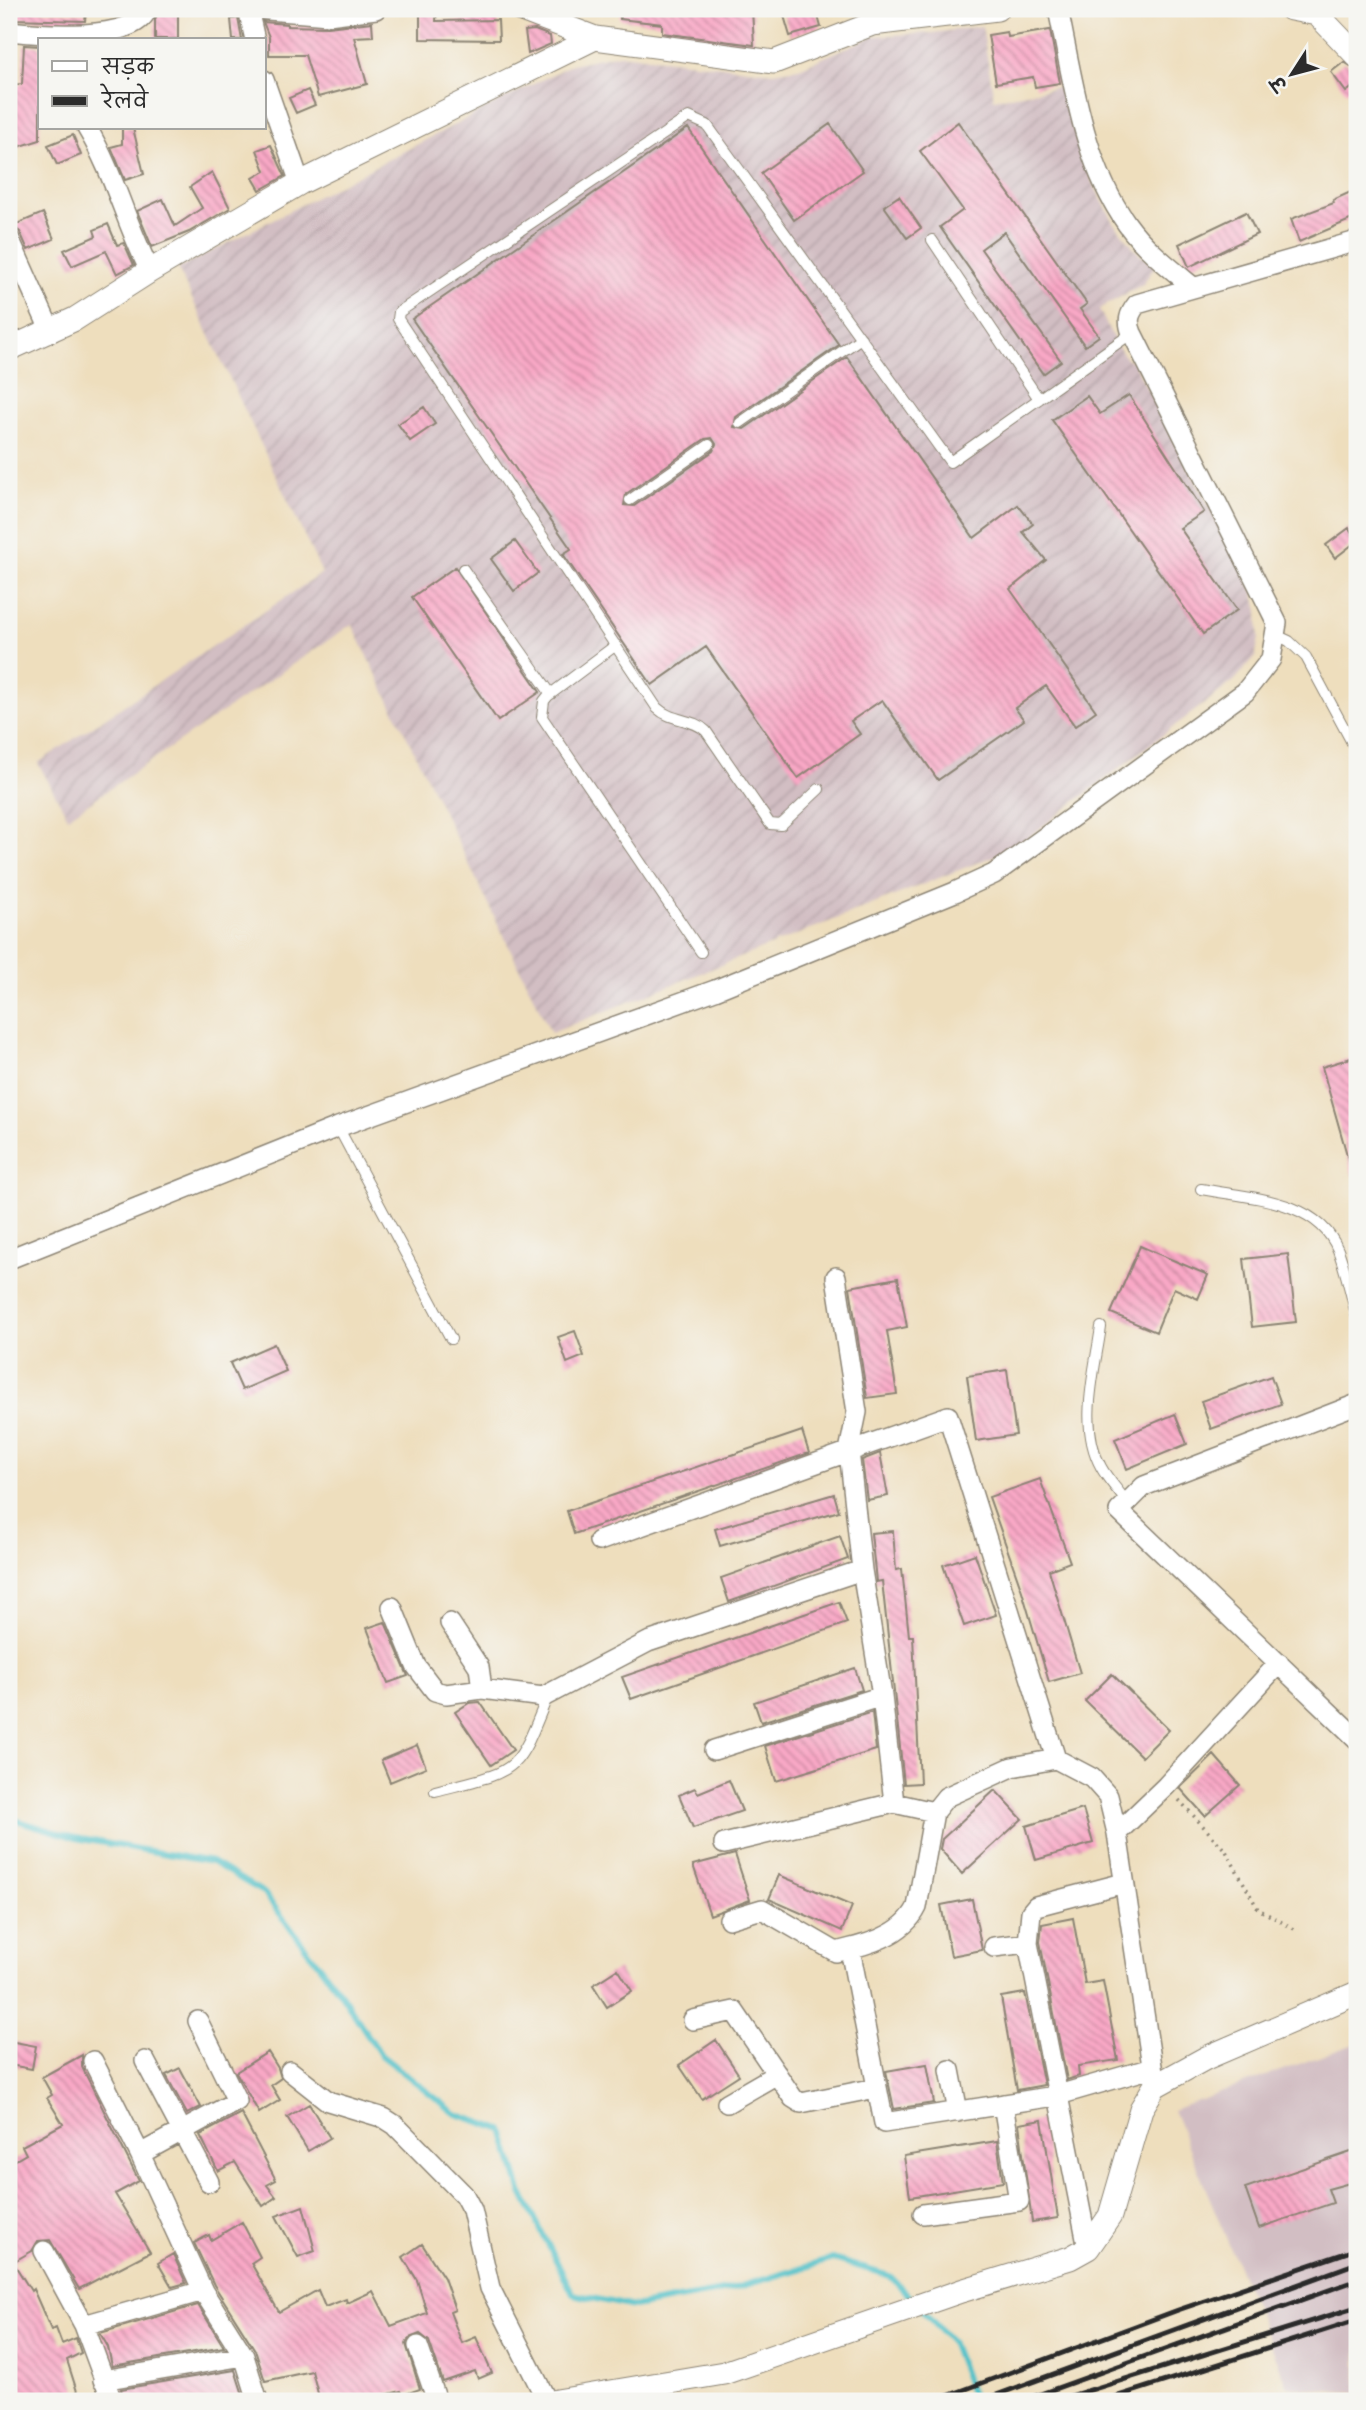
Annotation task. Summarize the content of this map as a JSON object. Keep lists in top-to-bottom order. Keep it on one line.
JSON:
{"legend":["सड़क","रेलवे"],"north":"bottom left"}
